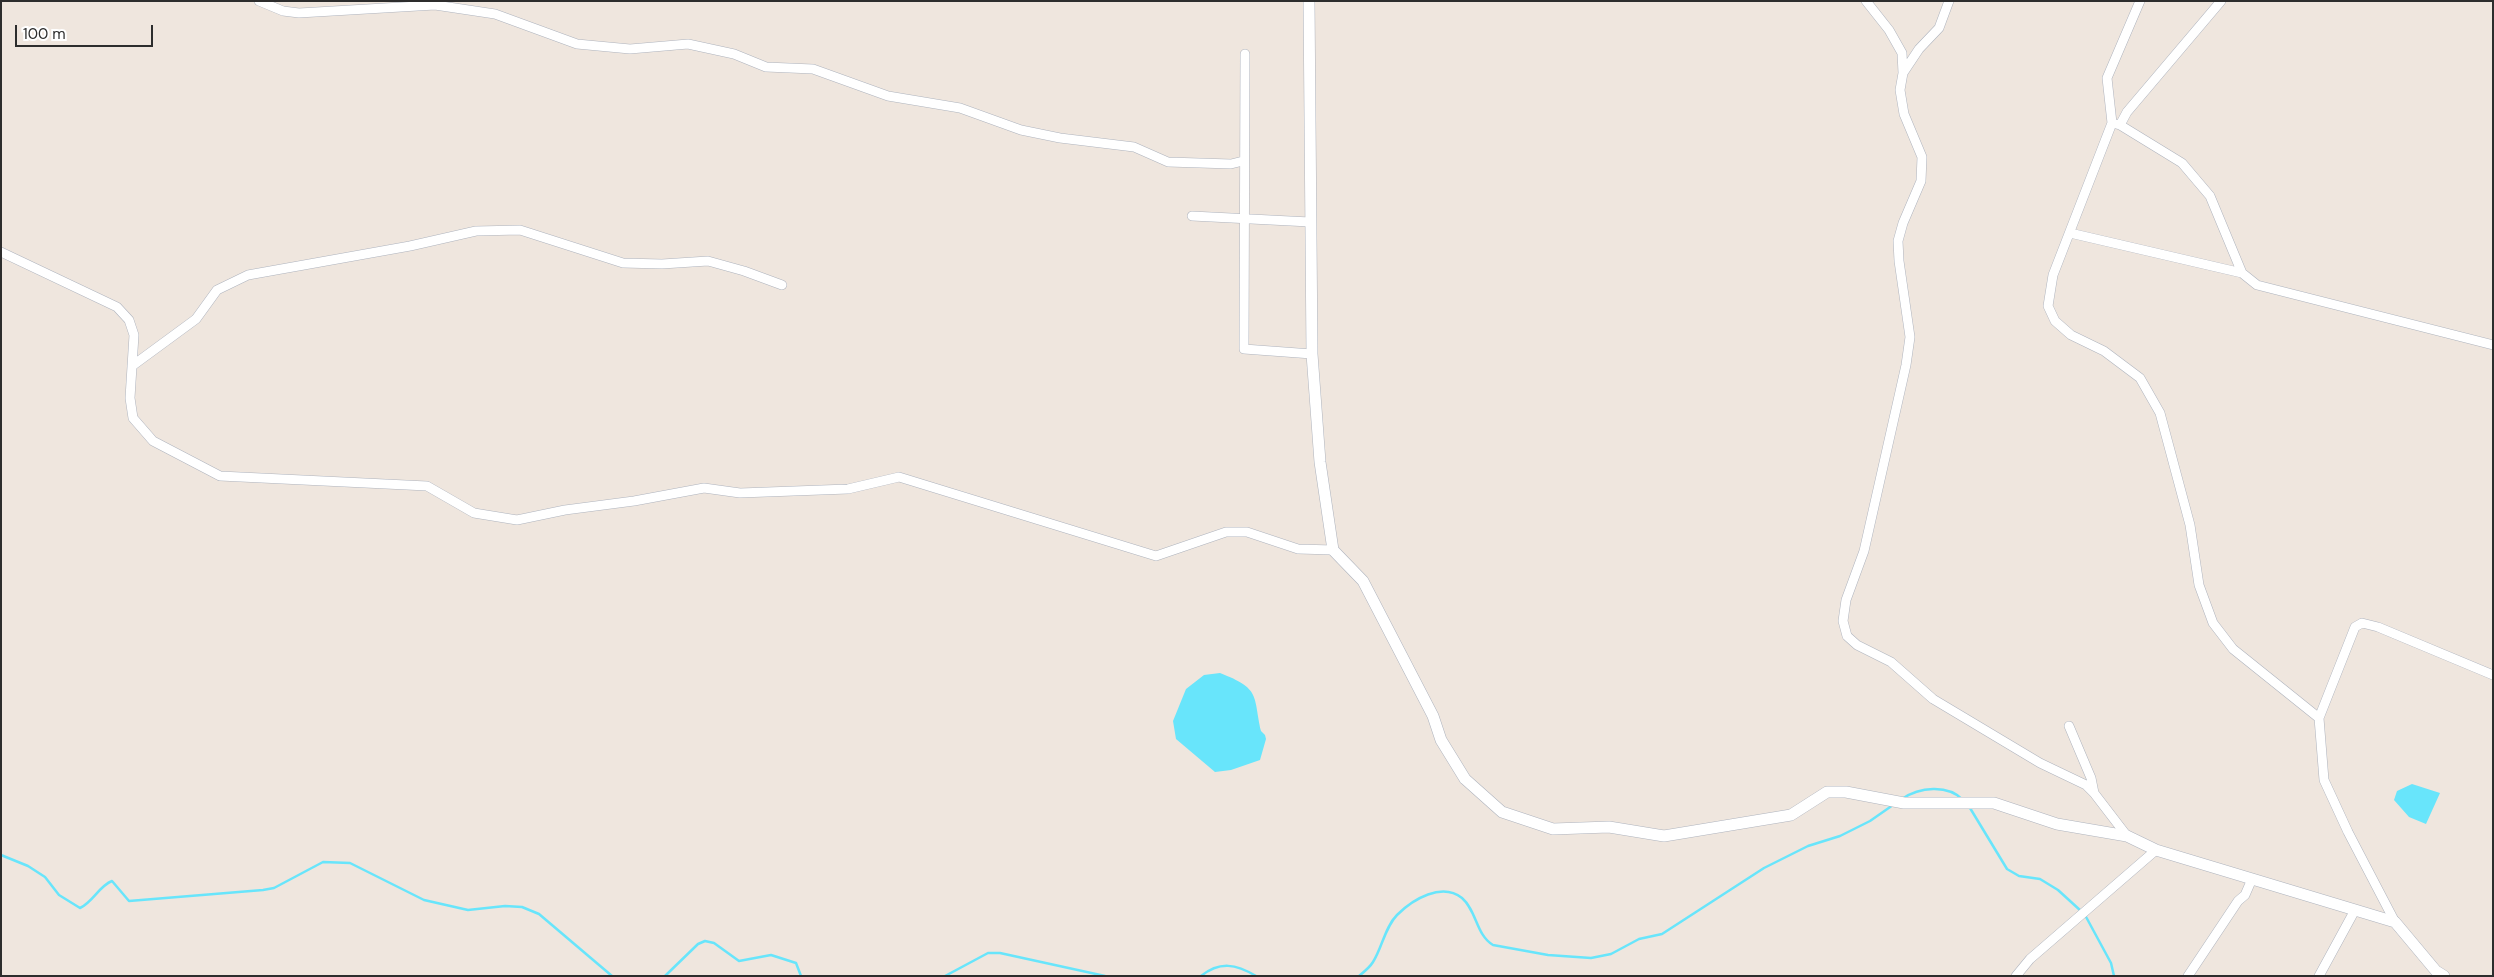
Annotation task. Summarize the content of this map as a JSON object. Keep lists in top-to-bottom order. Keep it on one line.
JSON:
{"scale_bar":"100 m"}
